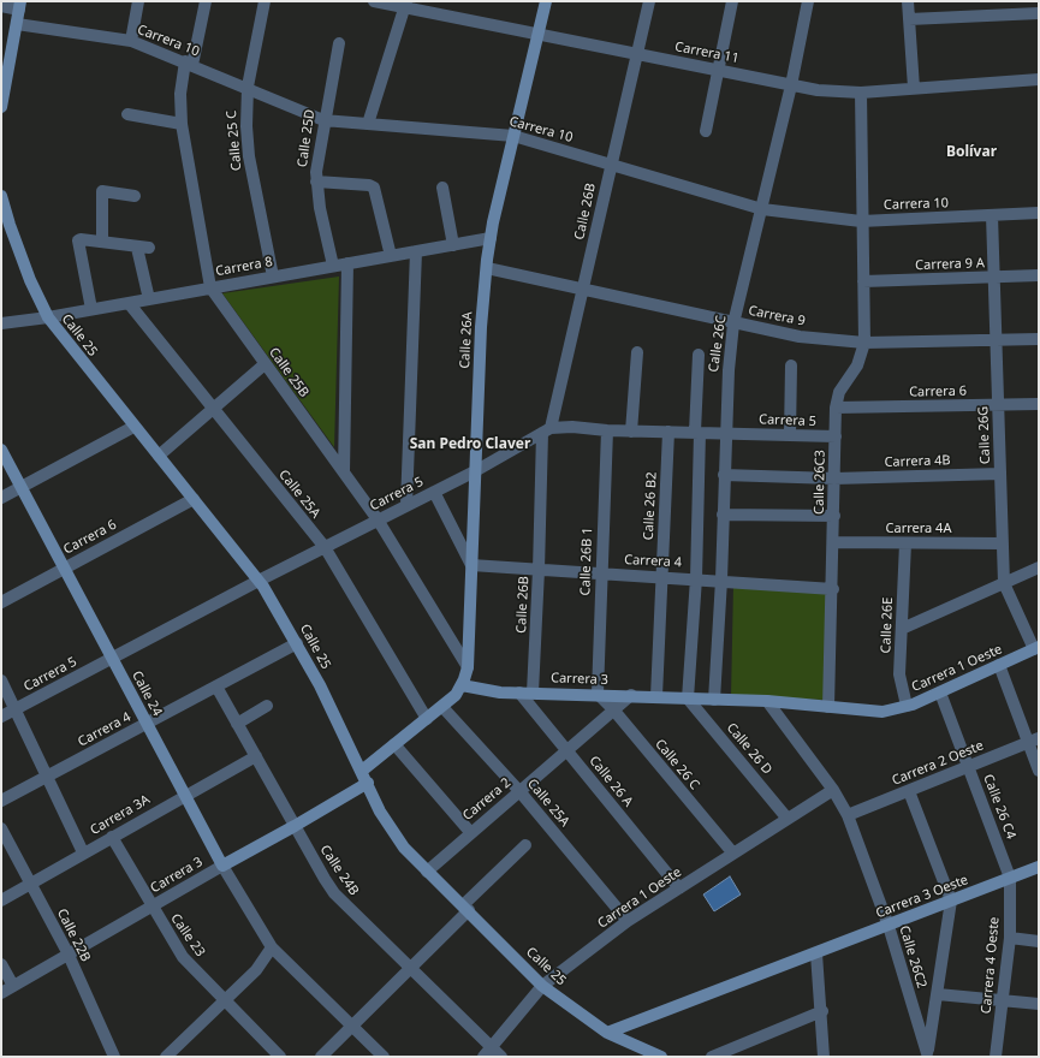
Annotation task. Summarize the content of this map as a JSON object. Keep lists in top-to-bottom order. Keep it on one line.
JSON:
{"streets":{"street":["Carrera 10","Carrera 11","Calle 25D","Calle 25 C","Calle 26B","Carrera 9 A","Carrera 8","Carrera 9","Calle 25","Calle 26A","Calle 26C","Calle 25B","Carrera 6","Carrera 5","Calle 26G","Carrera 4B","Calle 26C3","Calle 25A","Calle 26 B2","Carrera 4A","Calle 26B 1","Carrera 4","Calle 26E","Carrera 1 Oeste","Carrera 3","Calle 24","Calle 26 D","Carrera 2 Oeste","Calle 26 C","Calle 26 A","Carrera 2","Calle 26 C4","Carrera 3A","Calle 24B","Carrera 3 Oeste","Calle 22B","Calle 23","Calle 26C2","Carrera 4 Oeste"]},"crossings":[["Carrera 10","Calle 25D"],["Carrera 10","Calle 25 C"],["Carrera 10","Calle 26B"],["Carrera 10","Calle 26A"],["Carrera 10","Calle 26C"],["Carrera 10","Calle 25B"],["Carrera 10","Calle 26G"],["Carrera 10","Calle 26C3"],["Carrera 11","Calle 26B"],["Carrera 11","Calle 26A"],["Carrera 11","Calle 26C"],["Carrera 11","Calle 26C3"],["Calle 25D","Carrera 8"],["Calle 25 C","Carrera 8"],["Calle 26B","Carrera 9"],["Calle 26B","Carrera 5"],["Calle 26B","Carrera 4"],["Calle 26B","Carrera 3"],["Carrera 9 A","Calle 26G"],["Carrera 9 A","Calle 26C3"],["Carrera 8","Calle 25"],["Carrera 8","Calle 26A"],["Carrera 8","Calle 25B"],["Carrera 8","Calle 25A"],["Carrera 9","Calle 26A"],["Carrera 9","Calle 26C"],["Carrera 9","Calle 26G"],["Carrera 9","Calle 26C3"],["Calle 25","Carrera 6"],["Calle 25","Carrera 5"],["Calle 25","Carrera 4"],["Calle 25","Carrera 1 Oeste"],["Calle 25","Carrera 3"],["Calle 25","Carrera 2"],["Calle 25","Carrera 3 Oeste"],["Calle 26A","Calle 25B"],["Calle 26A","Carrera 5"],["Calle 26A","Carrera 4"],["Calle 26A","Carrera 3"],["Calle 26C","Carrera 5"],["Calle 26C","Carrera 4B"],["Calle 26C","Carrera 4"],["Calle 26C","Carrera 3"],["Calle 25B","Carrera 5"],["Carrera 6","Calle 26G"],["Carrera 6","Calle 26C3"],["Carrera 6","Calle 24"],["Carrera 5","Calle 26C3"],["Carrera 5","Calle 25A"],["Carrera 5","Calle 26 B2"],["Carrera 5","Calle 26B 1"],["Carrera 5","Calle 24"],["Calle 26G","Carrera 4B"],["Calle 26G","Carrera 4A"],["Calle 26G","Carrera 1 Oeste"],["Carrera 4B","Calle 26C3"],["Calle 26C3","Carrera 4A"],["Calle 26C3","Carrera 4"],["Calle 26C3","Carrera 1 Oeste"],["Calle 26C3","Carrera 3"],["Calle 25A","Carrera 1 Oeste"],["Calle 25A","Carrera 2"],["Calle 26 B2","Carrera 4"],["Calle 26 B2","Carrera 3"],["Carrera 4A","Calle 26E"],["Calle 26B 1","Carrera 4"],["Calle 26B 1","Carrera 3"],["Calle 26B 1","Calle 26 C"],["Carrera 4","Calle 24"],["Carrera 4","Calle 24B"],["Calle 26E","Carrera 1 Oeste"],["Carrera 1 Oeste","Carrera 3"],["Carrera 1 Oeste","Calle 26 D"],["Carrera 1 Oeste","Calle 26 C"],["Carrera 1 Oeste","Calle 26 A"],["Carrera 1 Oeste","Calle 26 C4"],["Carrera 1 Oeste","Calle 24B"],["Carrera 1 Oeste","Calle 26C2"],["Carrera 3","Calle 24"],["Carrera 3","Calle 26 D"],["Carrera 3","Calle 26 C"],["Carrera 3","Calle 26 A"],["Carrera 3","Carrera 2"],["Carrera 3","Calle 24B"],["Carrera 3","Calle 22B"],["Carrera 3","Calle 23"],["Calle 24","Carrera 3A"],["Carrera 2 Oeste","Calle 26 C4"],["Carrera 2 Oeste","Calle 26C2"],["Calle 26 C","Carrera 2"],["Calle 26 A","Carrera 2"],["Calle 26 C4","Carrera 3 Oeste"],["Calle 26 C4","Carrera 4 Oeste"],["Carrera 3A","Calle 24B"],["Carrera 3A","Calle 22B"],["Carrera 3A","Calle 23"],["Carrera 3 Oeste","Calle 26C2"],["Carrera 3 Oeste","Carrera 4 Oeste"]],"districts":["Bolívar","San Pedro Claver"]}
